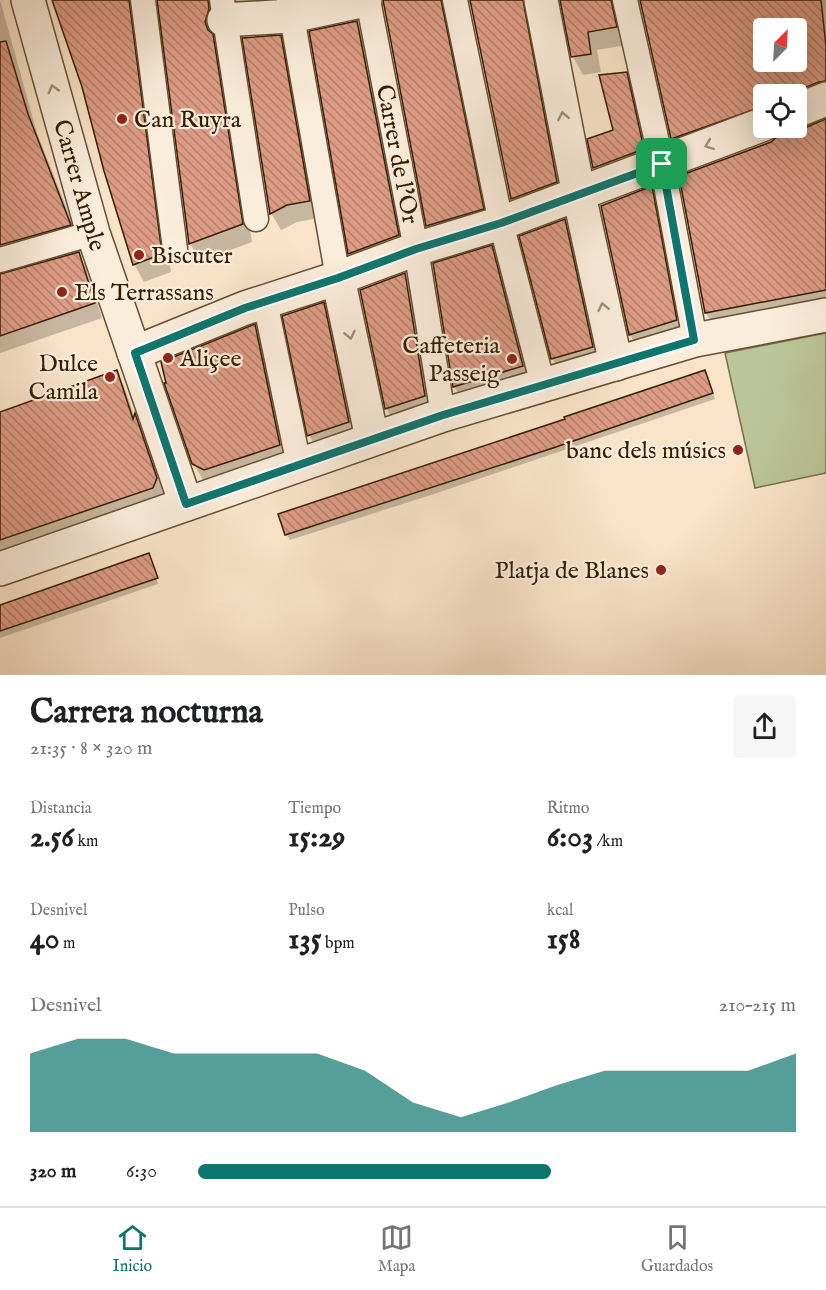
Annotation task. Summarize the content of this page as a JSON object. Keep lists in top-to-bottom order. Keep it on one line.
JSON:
{"streets":{"street":["Carrer de l'Or","Carrer Ample"]},"places":["Can Ruyra","Biscuter","Els Terrassans","Aliçee","Caffeteria Passeig","Dulce Camila","banc dels músics","Platja de Blanes"],"north":"top right","page":{"heading":["Carrera nocturna","21:35 · 8 × 320 m"],"stats":[["Distancia","2.56 km"],["Tiempo","15:29"],["Ritmo","6:03 /km"],["Desnivel","40 m"],["Pulso","135 bpm"],["kcal","158"]],"chart":["Desnivel","210–215 m"],"list":[{"name":"320 m","note":"6:30"}],"tabs":["Inicio","Mapa","Guardados"]}}
